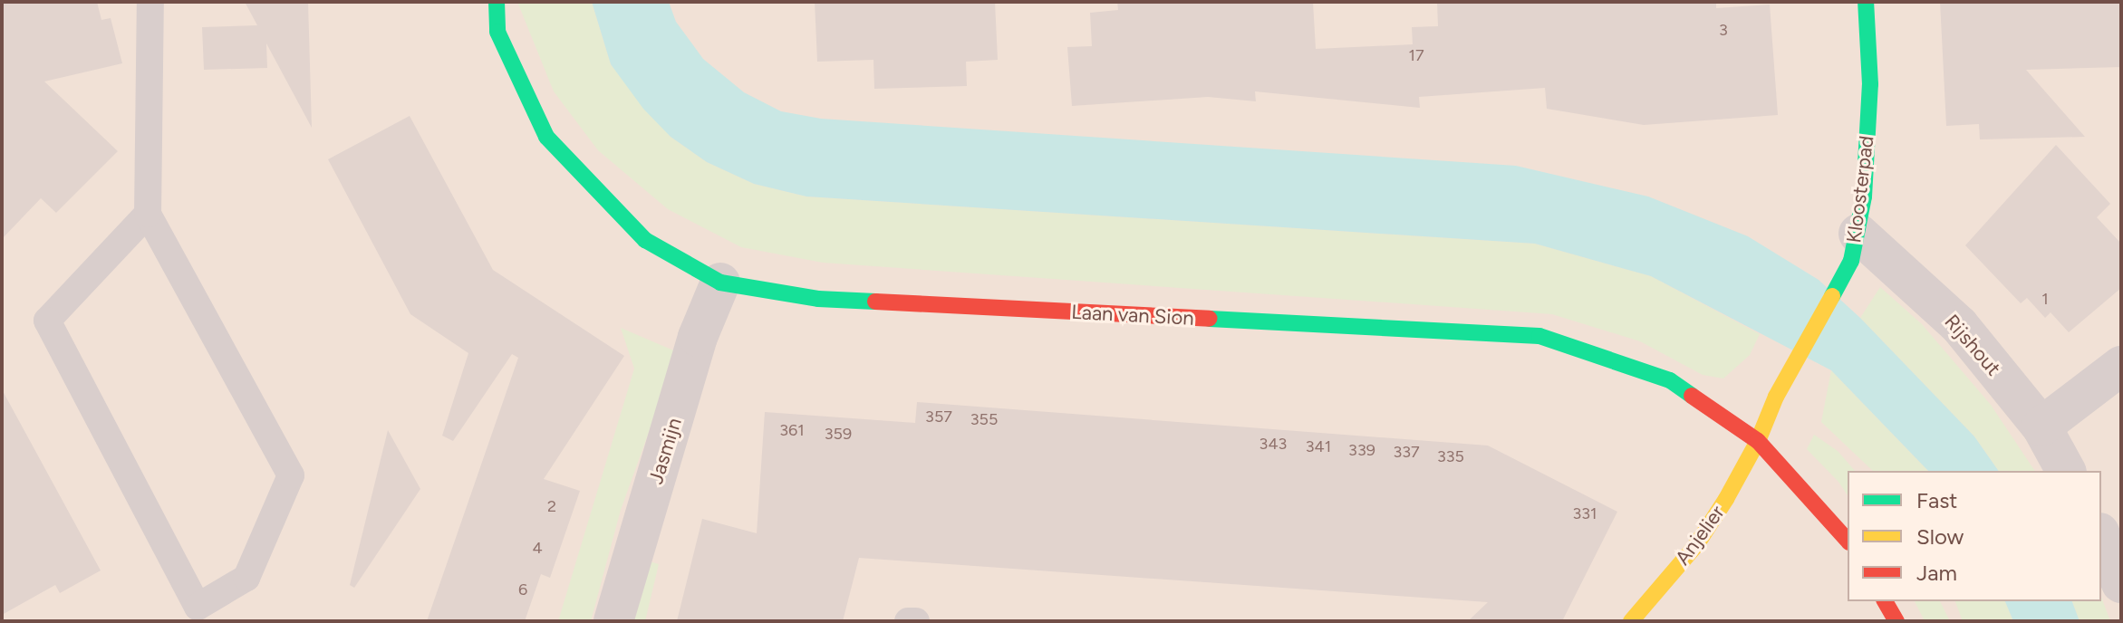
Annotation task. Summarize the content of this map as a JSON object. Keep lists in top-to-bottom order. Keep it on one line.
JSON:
{"streets":{"street":["Kloosterpad","Laan van Sion","Rijshout","Jasmijn","Anjelier"]},"crossings":[["Kloosterpad","Laan van Sion"],["Kloosterpad","Rijshout"],["Kloosterpad","Anjelier"],["Laan van Sion","Jasmijn"],["Laan van Sion","Anjelier"]],"house_numbers":["3","17","1","357","355","361","359","343","341","339","337","335","2","331","4","6"],"legend":["Fast","Slow","Jam"]}
